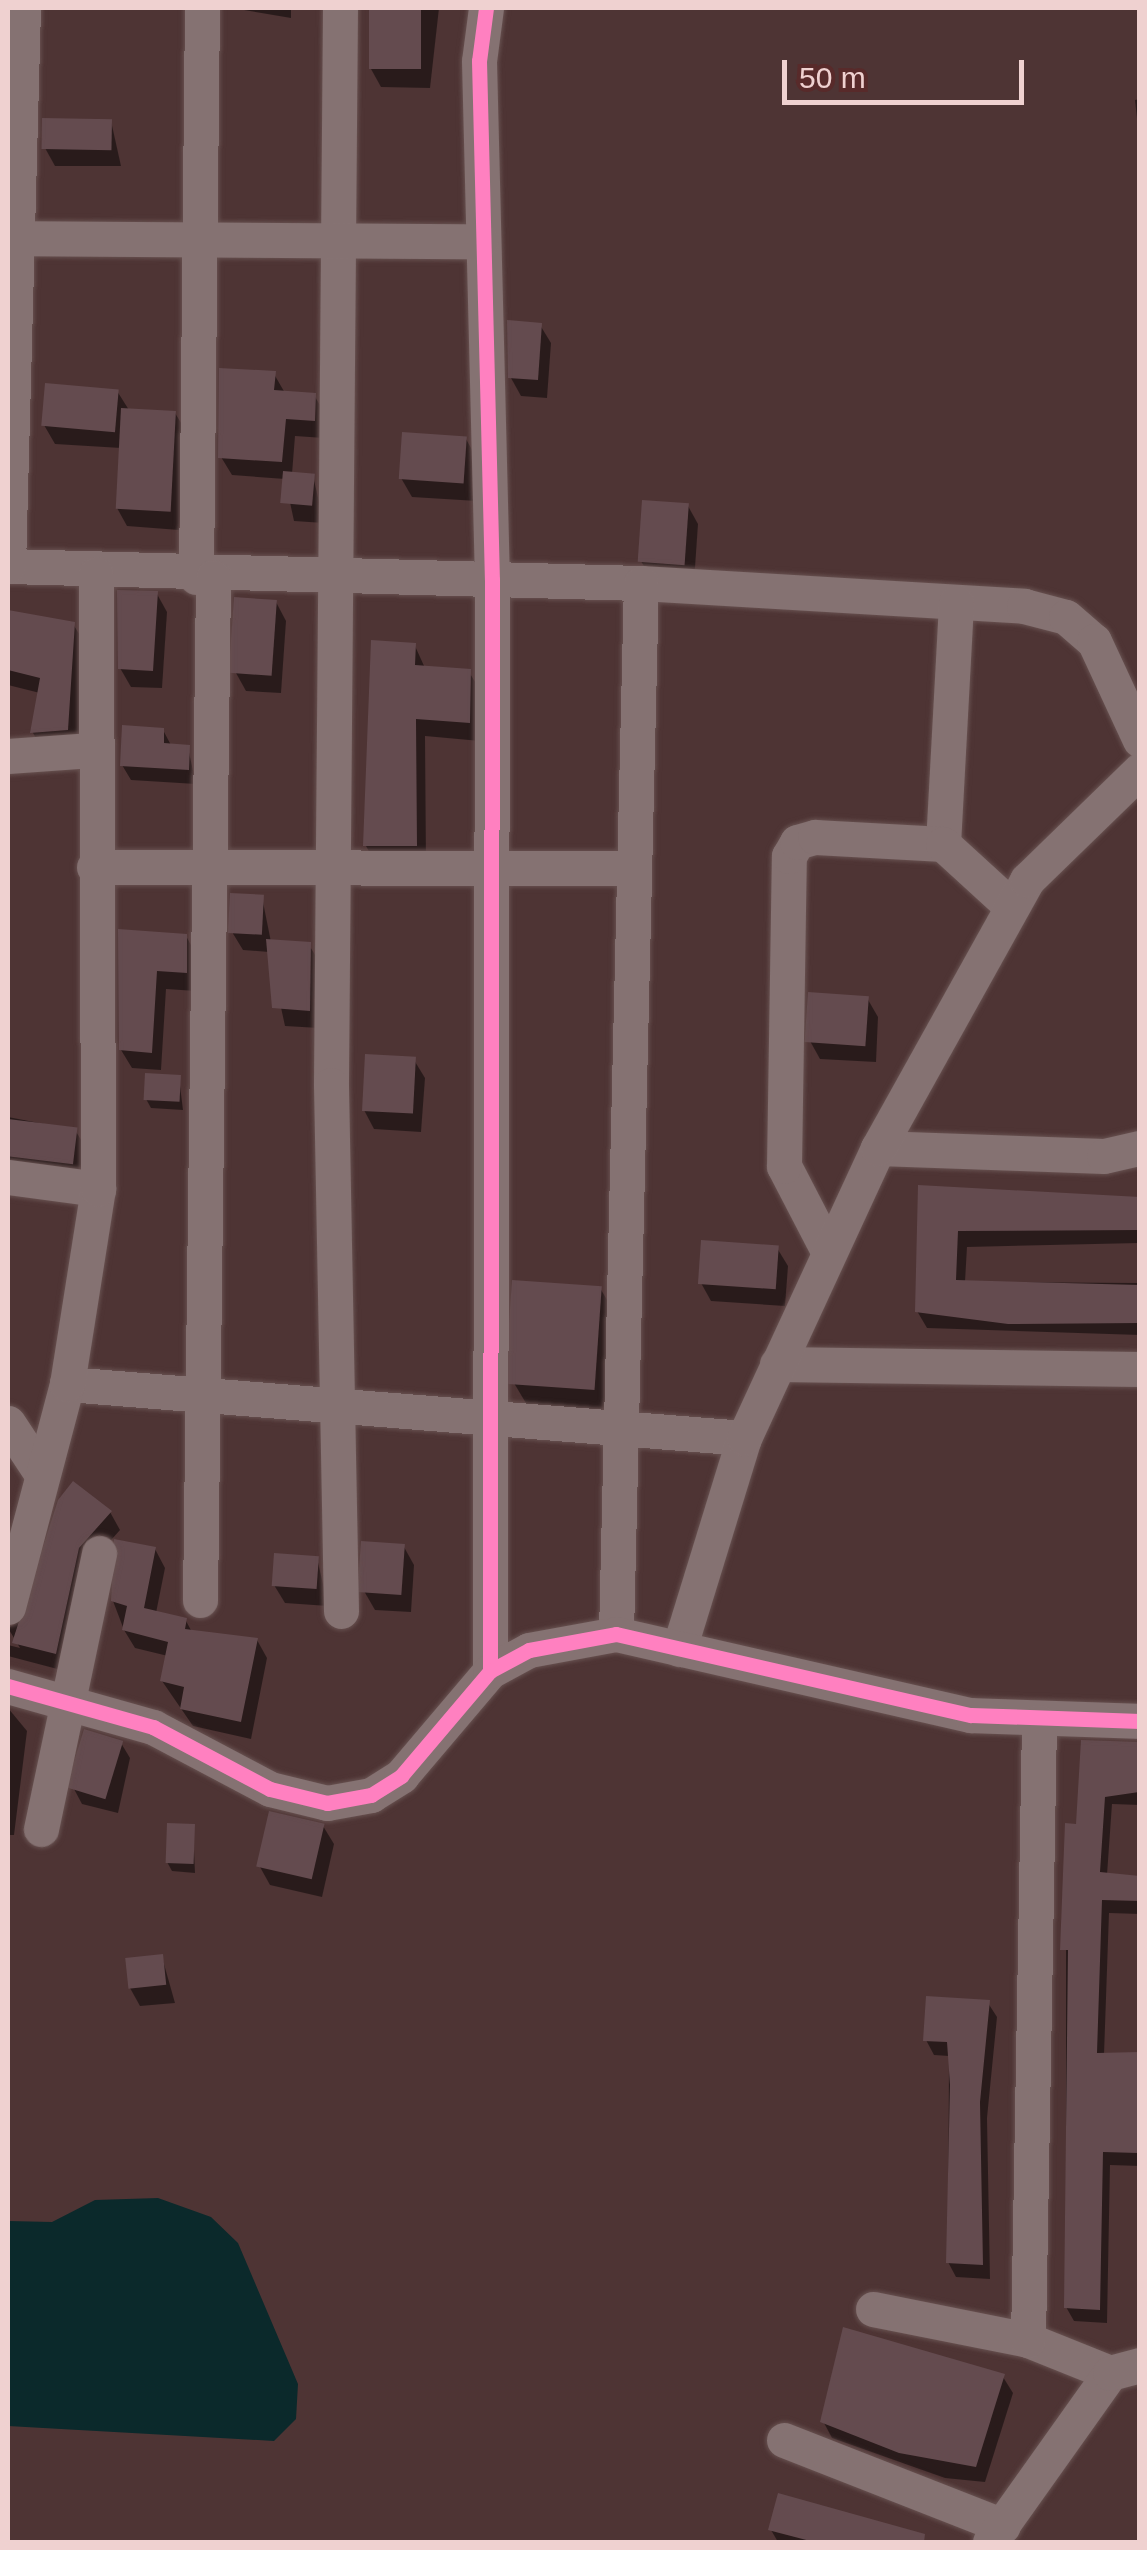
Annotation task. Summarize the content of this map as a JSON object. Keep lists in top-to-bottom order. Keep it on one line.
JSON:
{"scale_bar":"50 m"}
